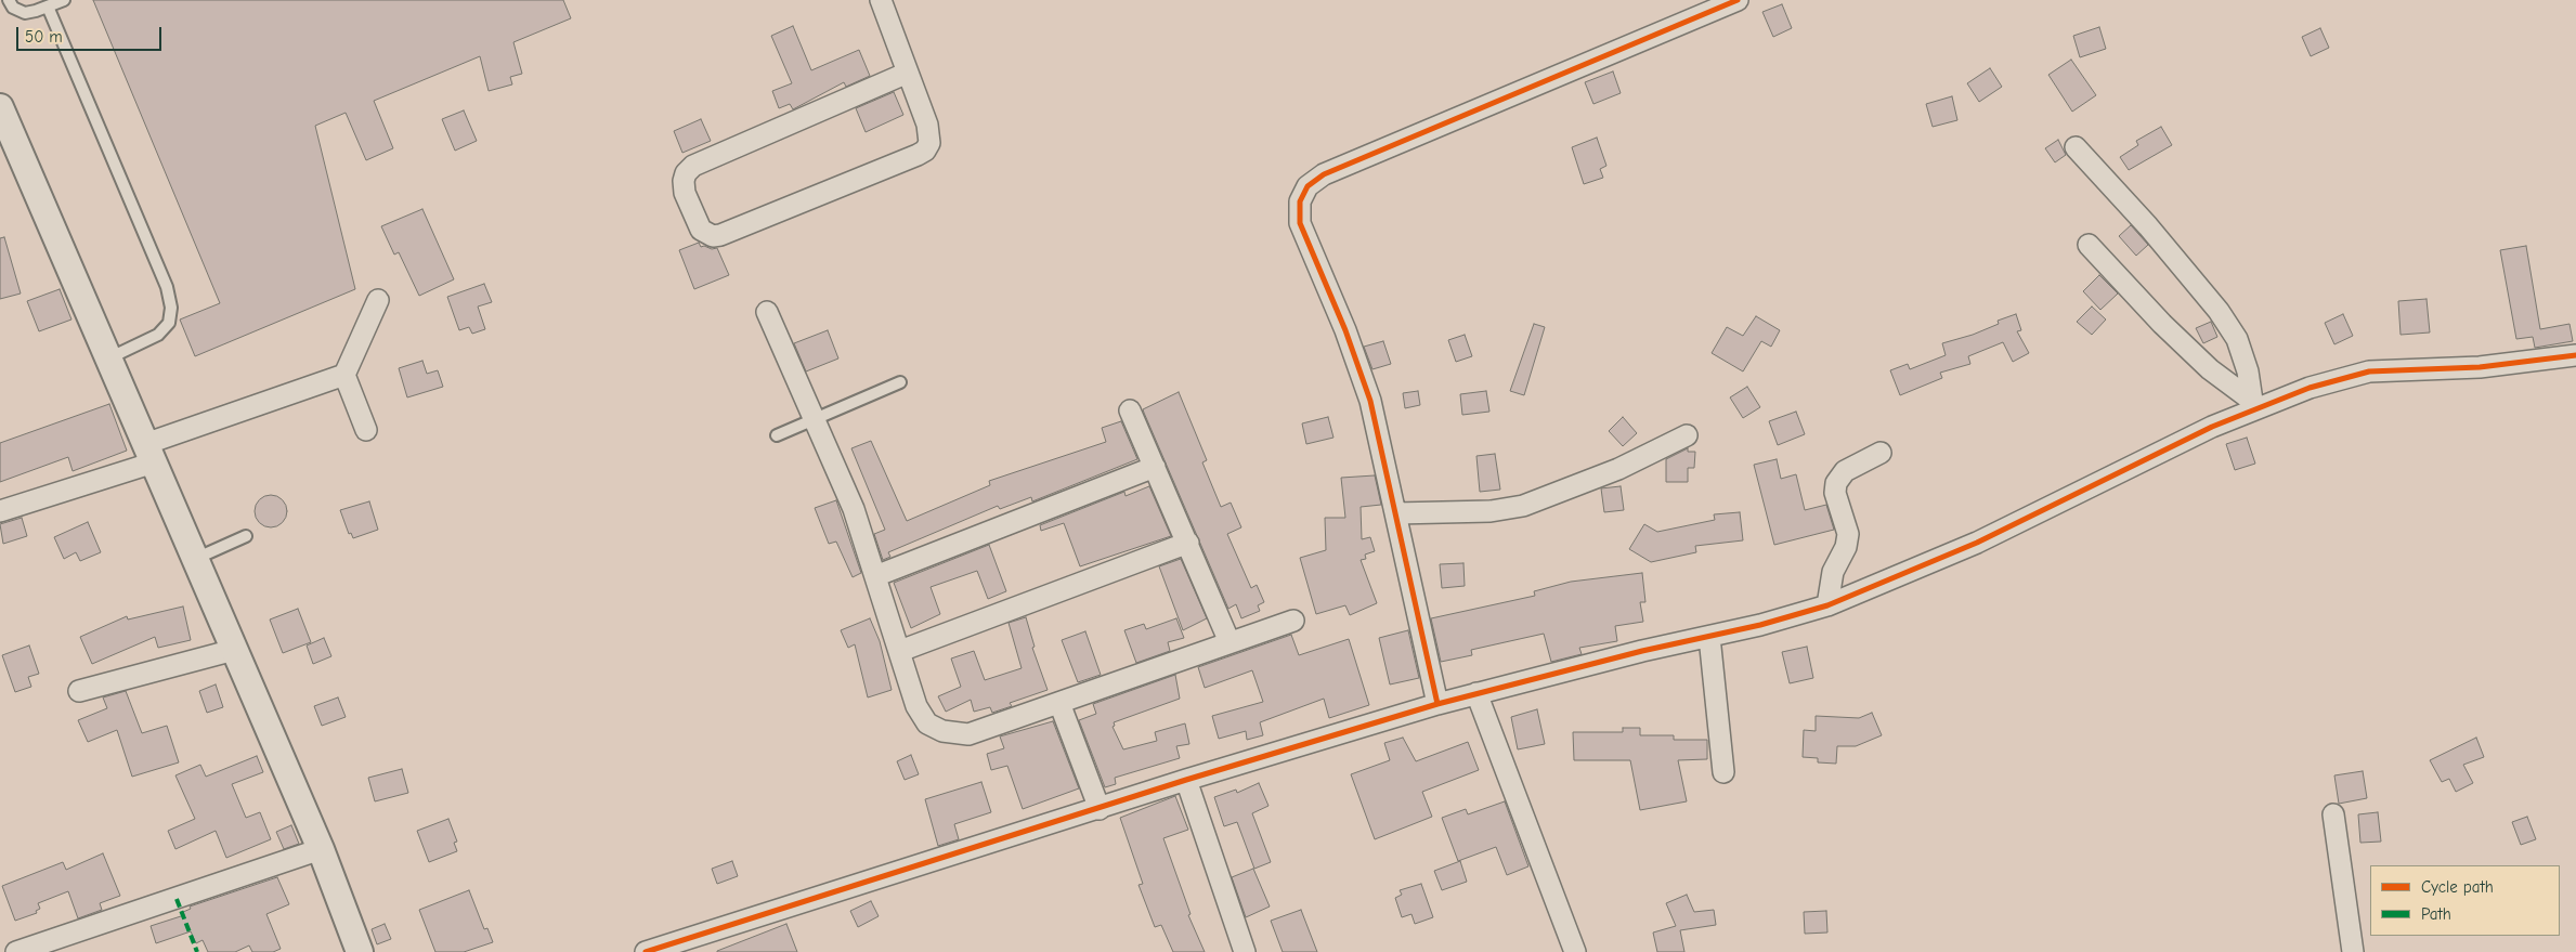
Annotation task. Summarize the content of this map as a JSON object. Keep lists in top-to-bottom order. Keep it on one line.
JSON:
{"legend":["Cycle path","Path"],"scale_bar":"50 m"}
